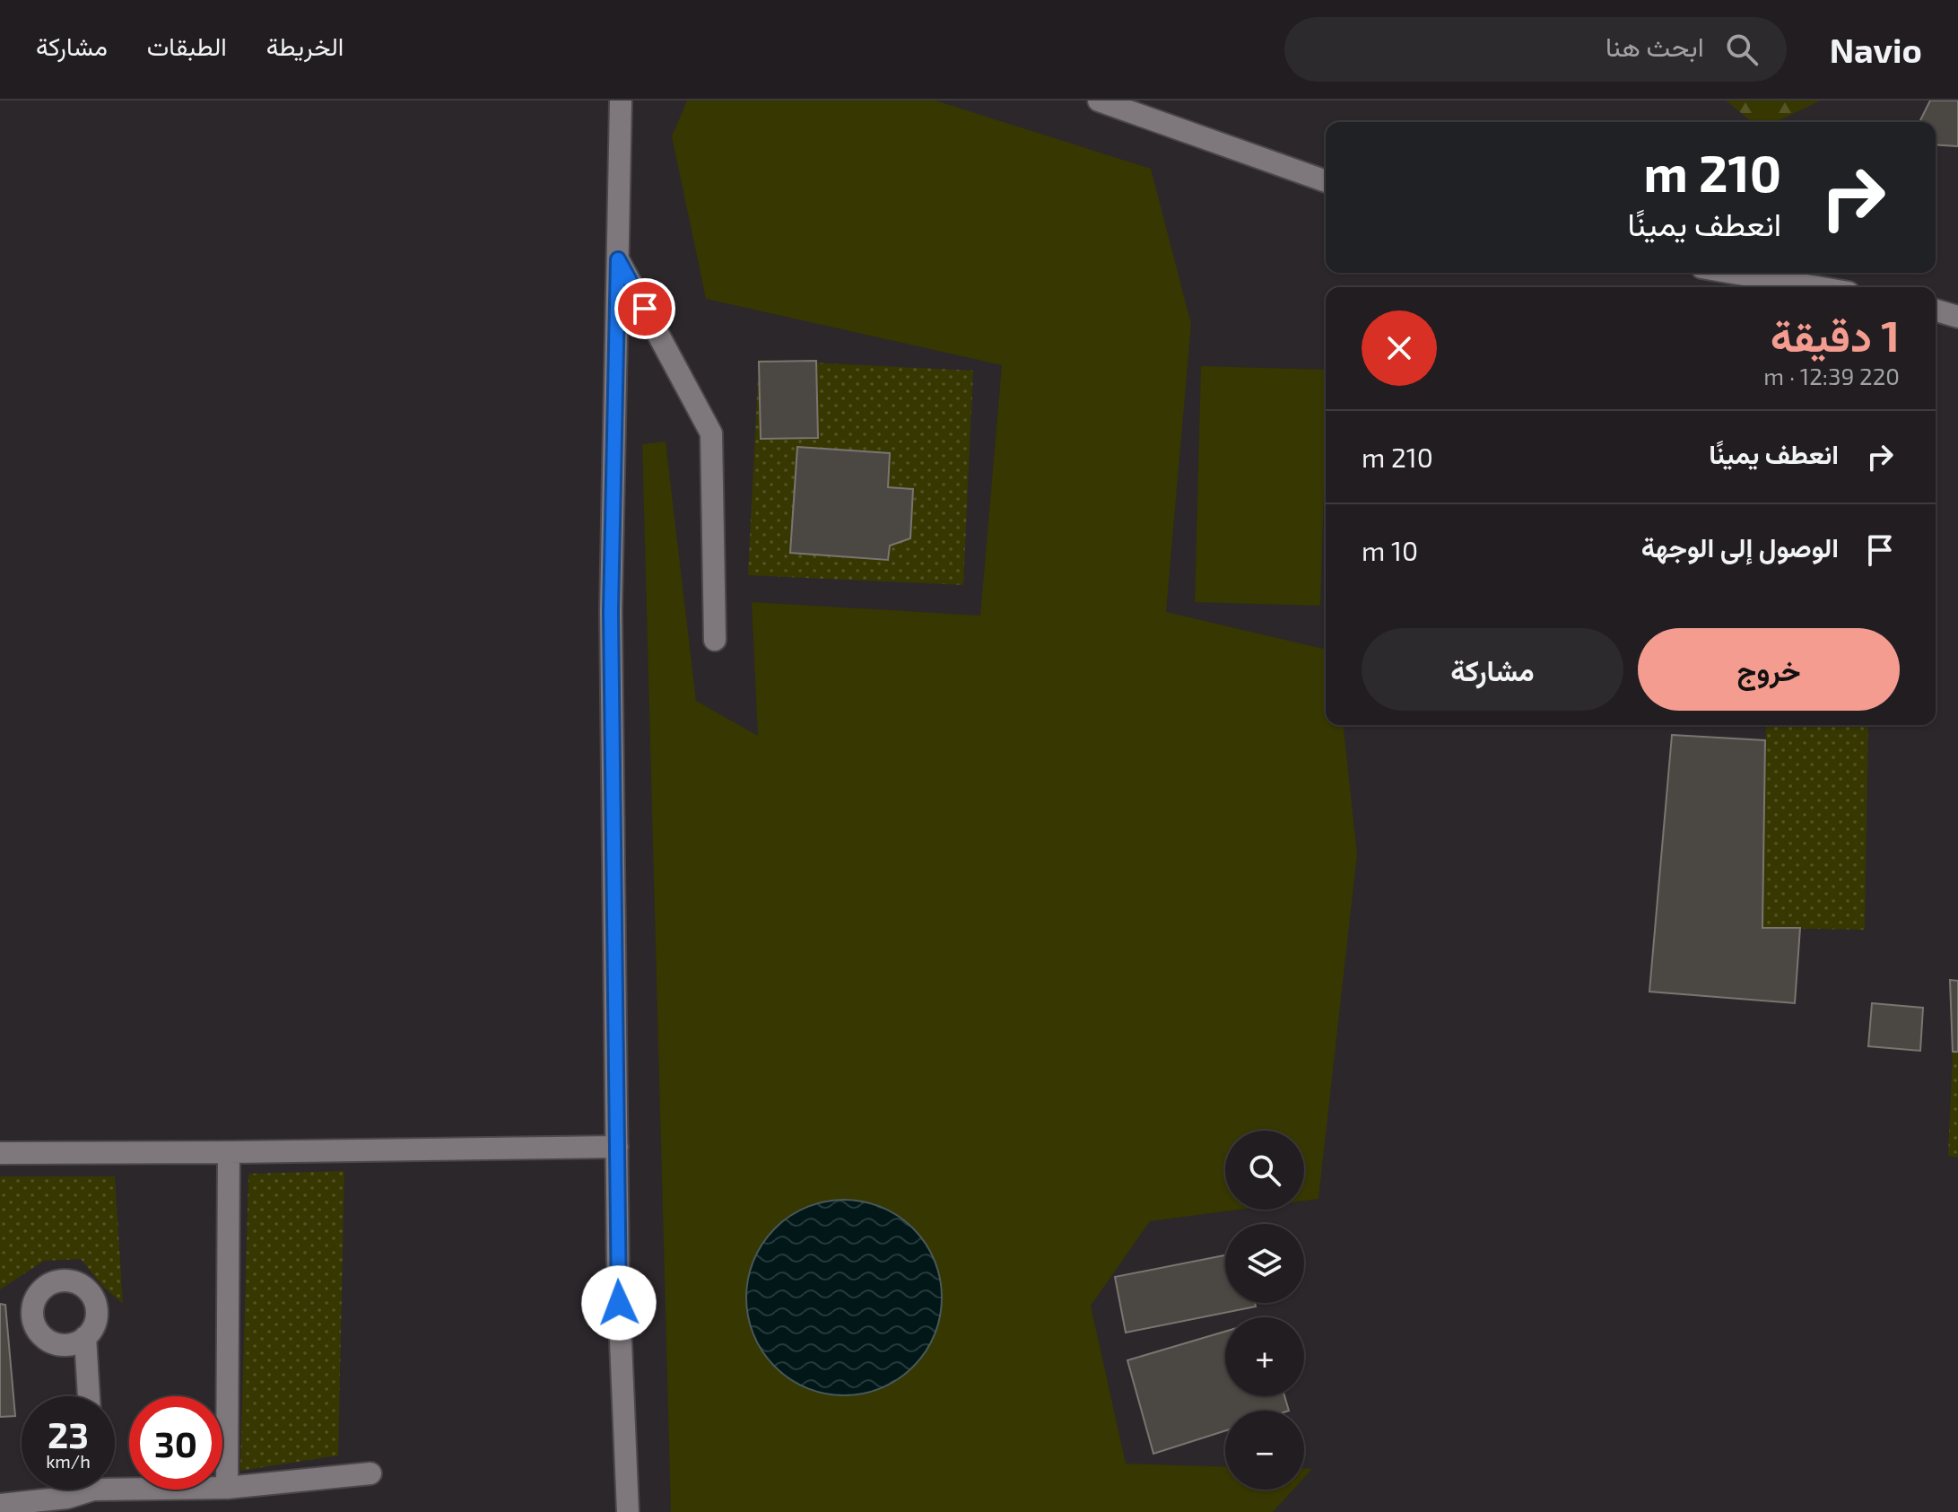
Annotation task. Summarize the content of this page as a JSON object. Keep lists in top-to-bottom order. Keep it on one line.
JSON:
{"page":{"header":"Navio","search":"ابحث هنا","nav":["الخريطة","الطبقات","مشاركة"],"turn":["210 m","انعطف يمينًا"],"heading":["1 دقيقة","220 m · 12:39"],"list":[{"name":"انعطف يمينًا","value":"210 m"},{"name":"الوصول إلى الوجهة","value":"10 m"}],"buttons":["خروج","مشاركة"],"map_buttons":["+","−"],"speed":"23 km/h","limit":"30"}}
